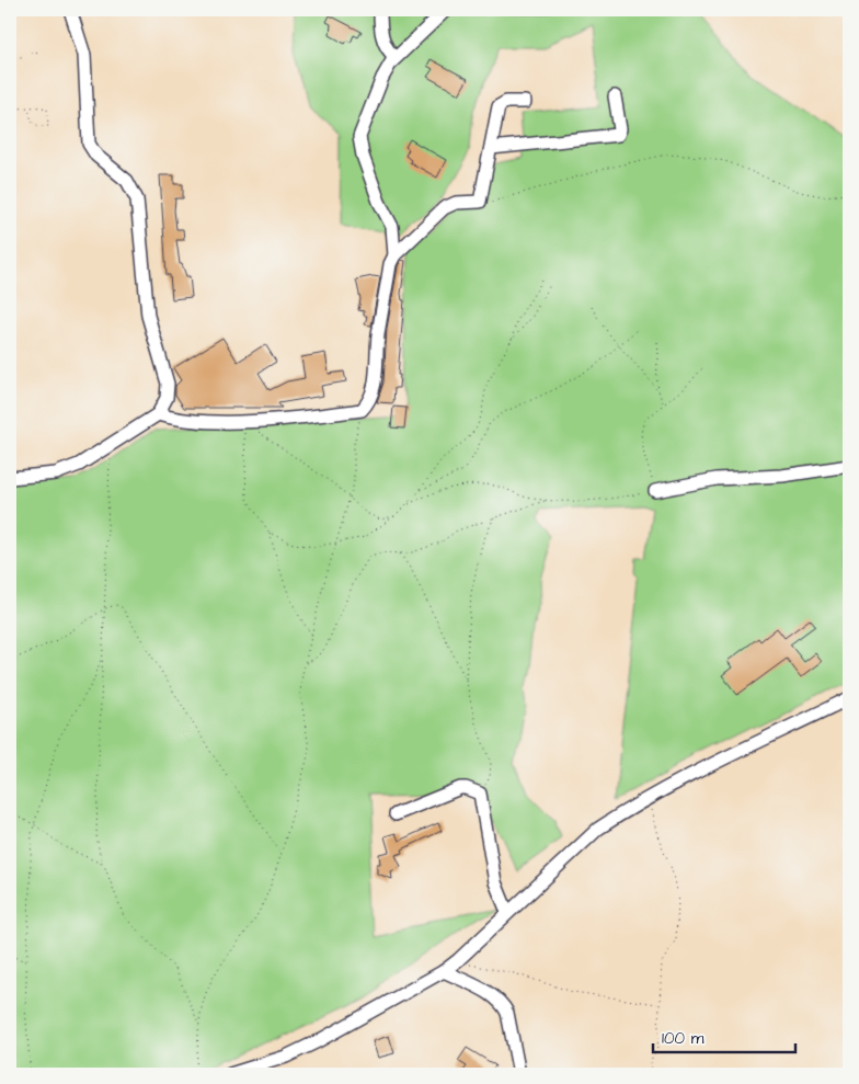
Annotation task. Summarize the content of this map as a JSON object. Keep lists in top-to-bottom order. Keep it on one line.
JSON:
{"scale_bar":"100 m"}
